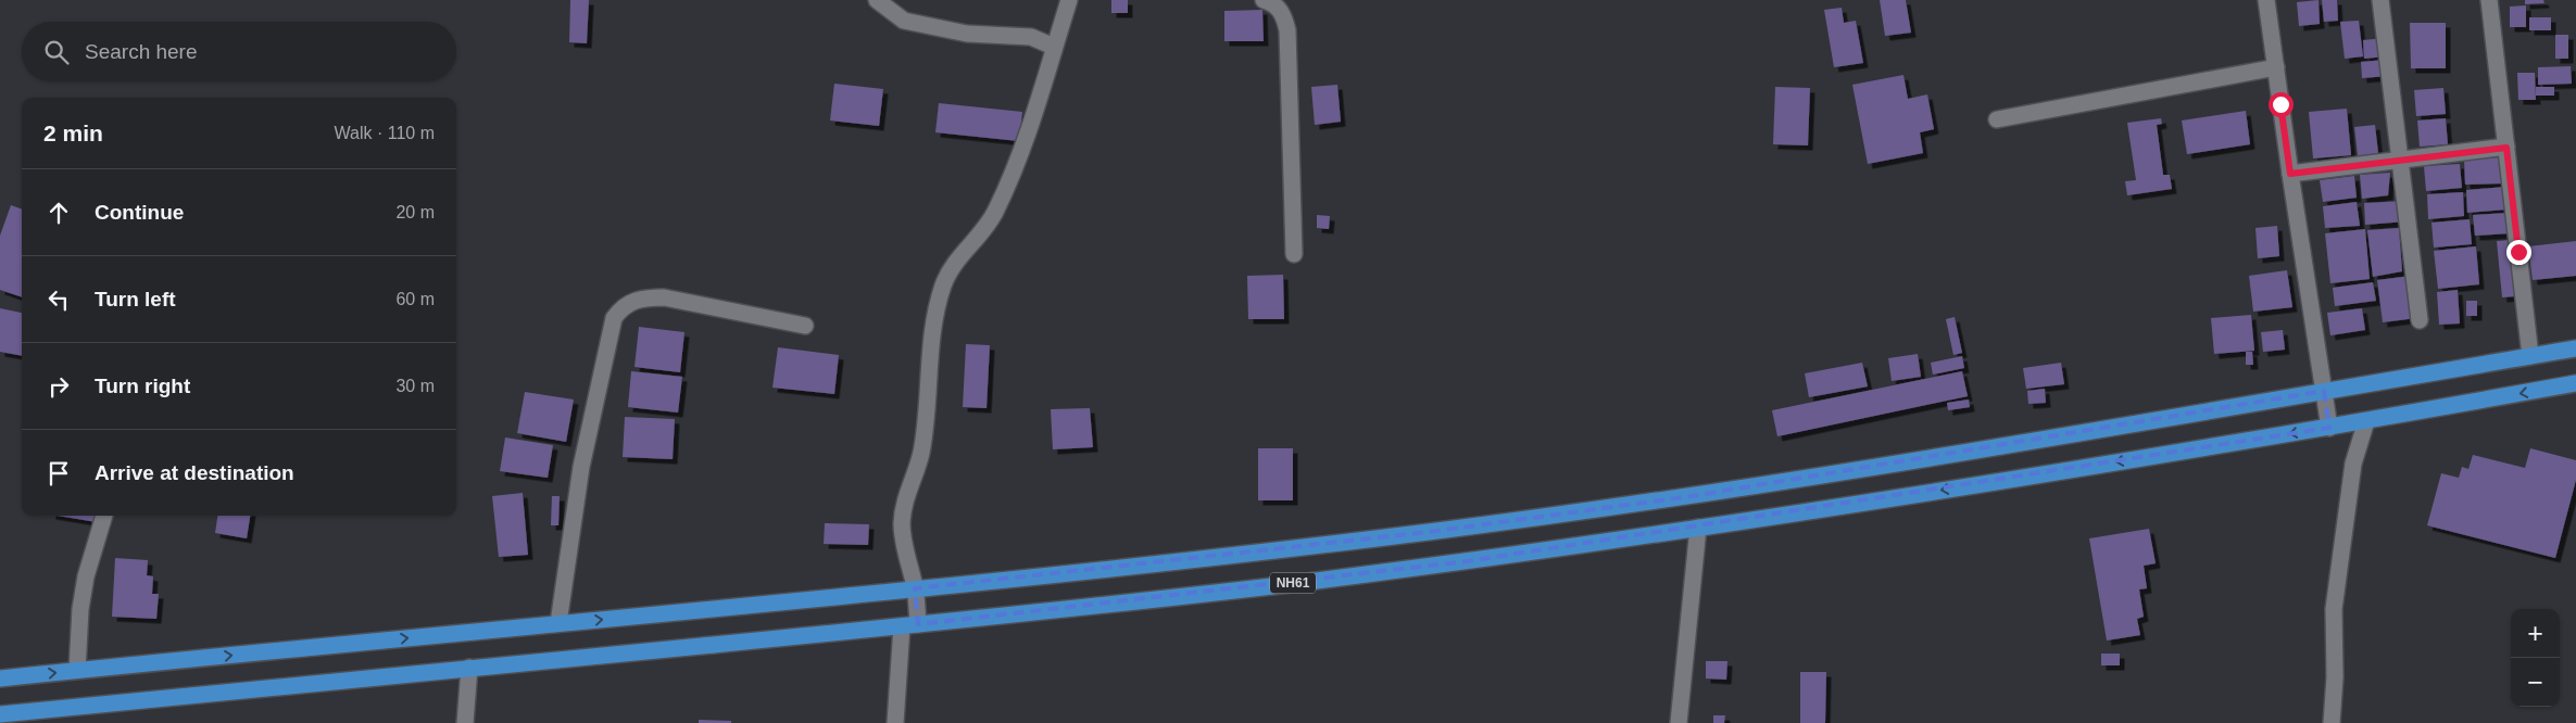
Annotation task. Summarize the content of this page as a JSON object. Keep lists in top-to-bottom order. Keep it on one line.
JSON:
{"streets":{"highway":["NH61"]},"page":{"search":"Search here","heading":["2 min","Walk · 110 m"],"list":[["Continue","20 m"],["Turn left","60 m"],["Turn right","30 m"],"Arrive at destination"],"map_buttons":["+","−"]}}
